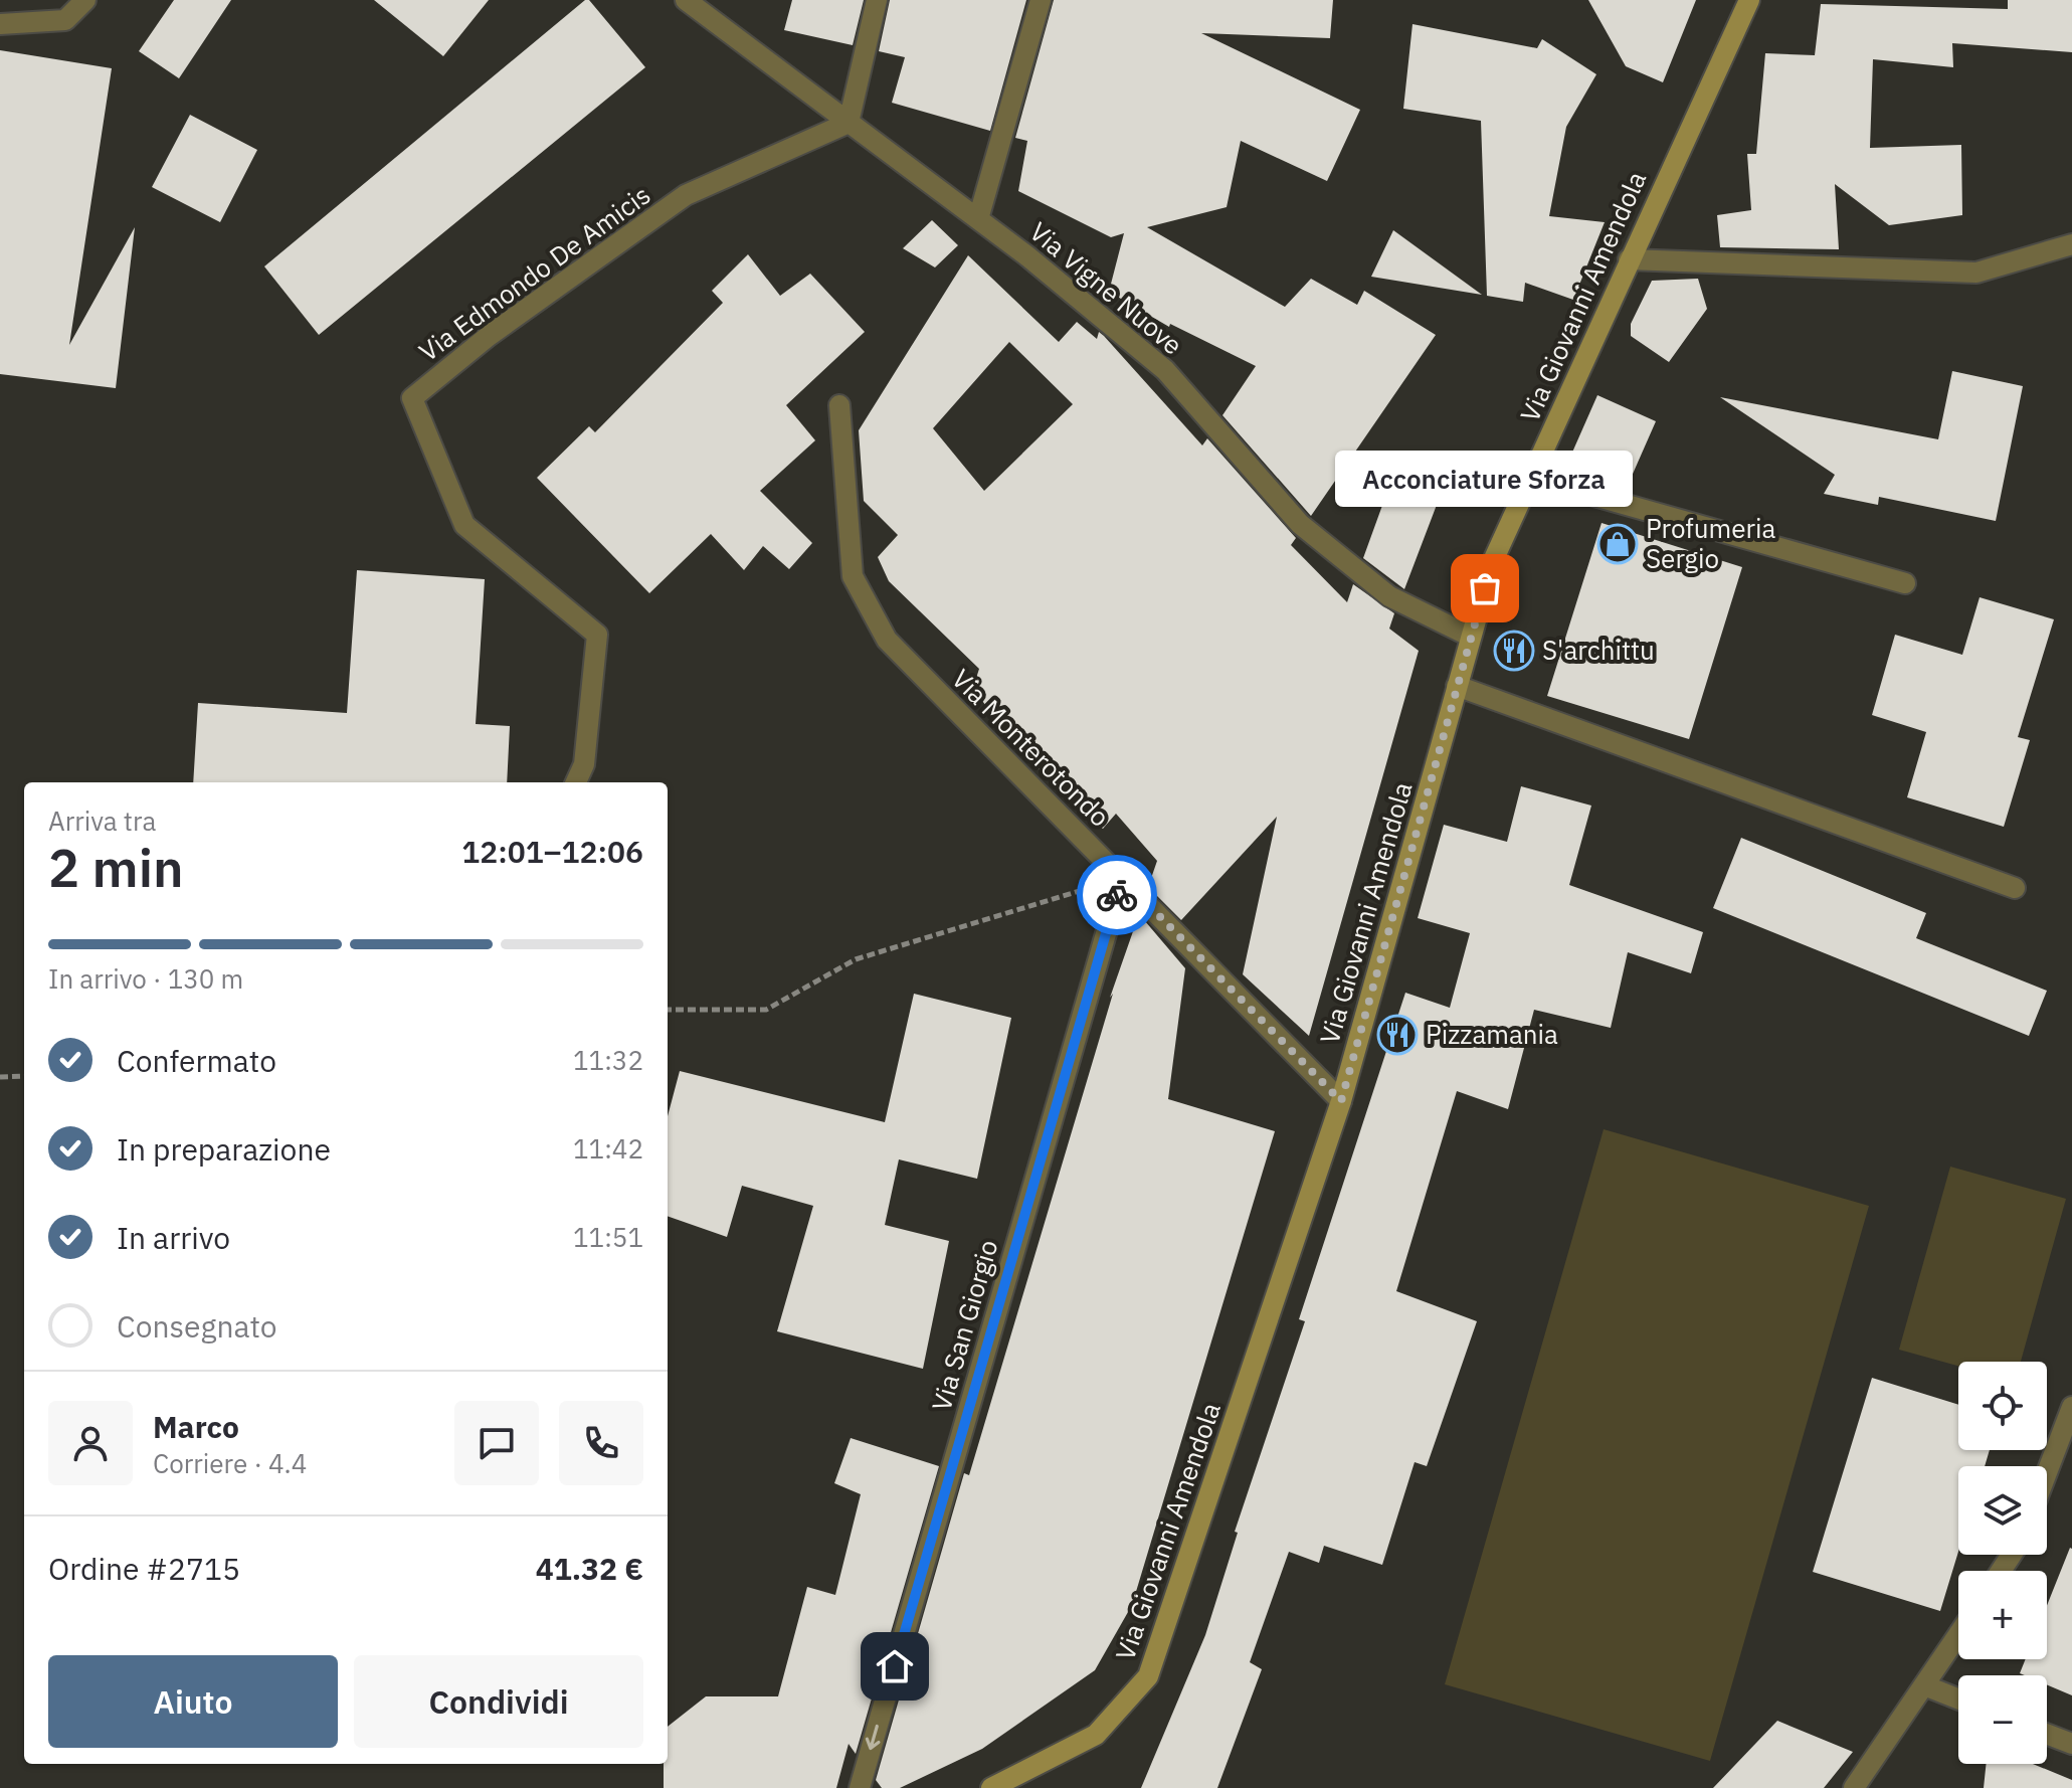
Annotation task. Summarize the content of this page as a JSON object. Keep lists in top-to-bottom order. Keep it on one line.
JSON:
{"streets":{"main road":["Via Giovanni Amendola"],"street":["Via Edmondo De Amicis","Via Vigne Nuove","Via Monterotondo","Via San Giorgio"]},"crossings":[["Via Edmondo De Amicis","Via Vigne Nuove"],["Via Vigne Nuove","Via Giovanni Amendola"],["Via Giovanni Amendola","Via Monterotondo"],["Via Monterotondo","Via San Giorgio"]],"one_way":["Via San Giorgio"],"places":{"shop":["Profumeria Sergio"],"other":["Acconciature Sforza"],"restaurant":["S'archittu","Pizzamania"]},"page":{"bubble":"Acconciature Sforza","heading":["2 min","Arriva tra","12:01–12:06"],"panel":["Marco","Corriere · 4.4","Ordine #2715","41.32 €"],"bar":"In arrivo · 130 m","list":[["Confermato","11:32"],["In preparazione","11:42"],["In arrivo","11:51"],"Consegnato"],"map_buttons":["+","−"],"buttons":["Aiuto","Condividi"]}}
